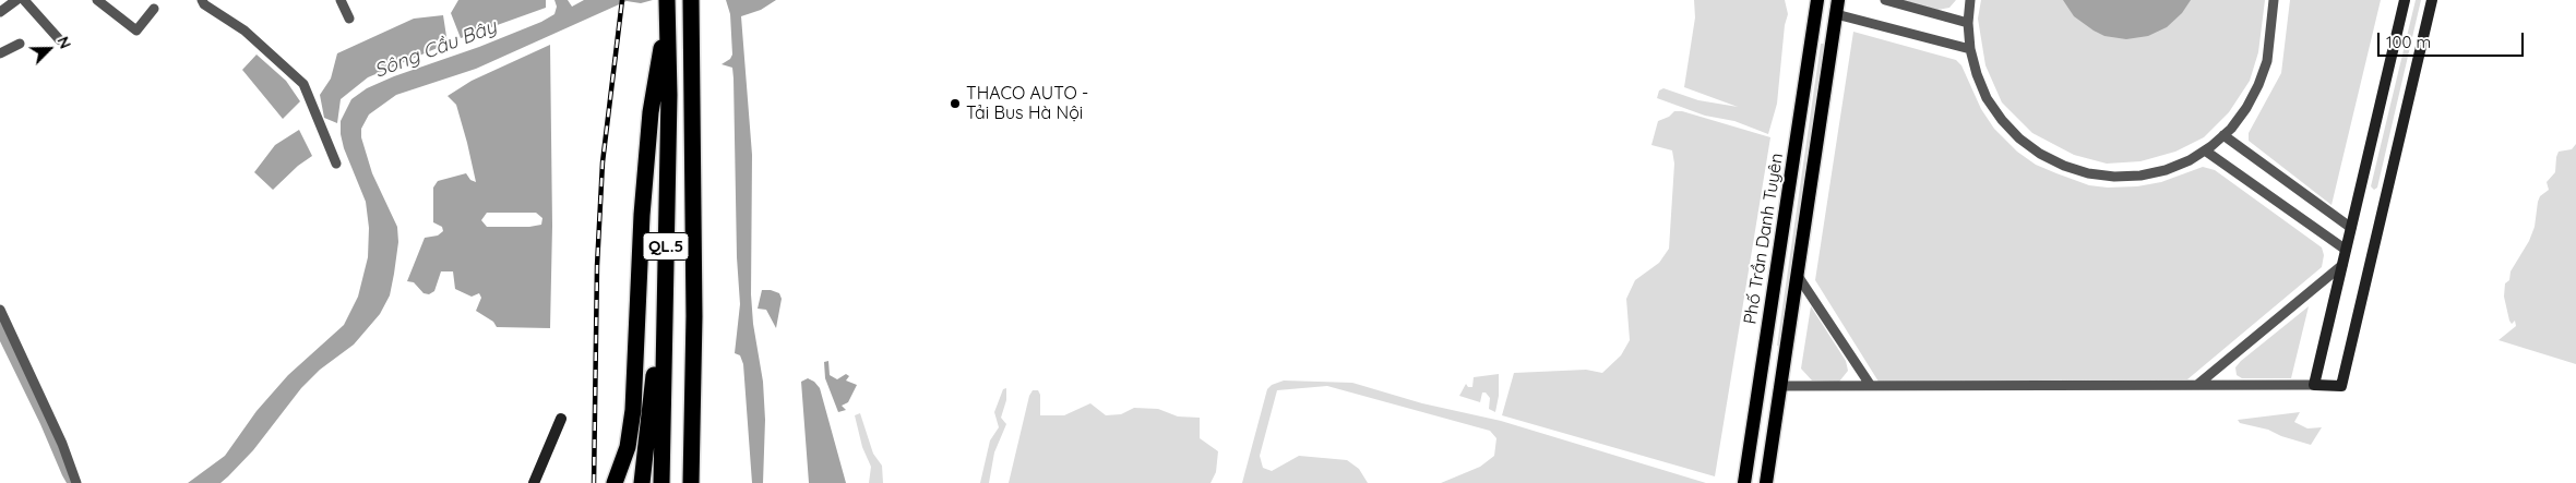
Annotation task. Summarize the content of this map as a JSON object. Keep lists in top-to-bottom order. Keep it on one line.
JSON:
{"streets":{"highway":["QL.5"],"main road":["Phố Trần Danh Tuyên"]},"water":["Sông Cầu Bây"],"places":["THACO AUTO - Tải Bus Hà Nội"],"scale_bar":"100 m","north":"top right"}
